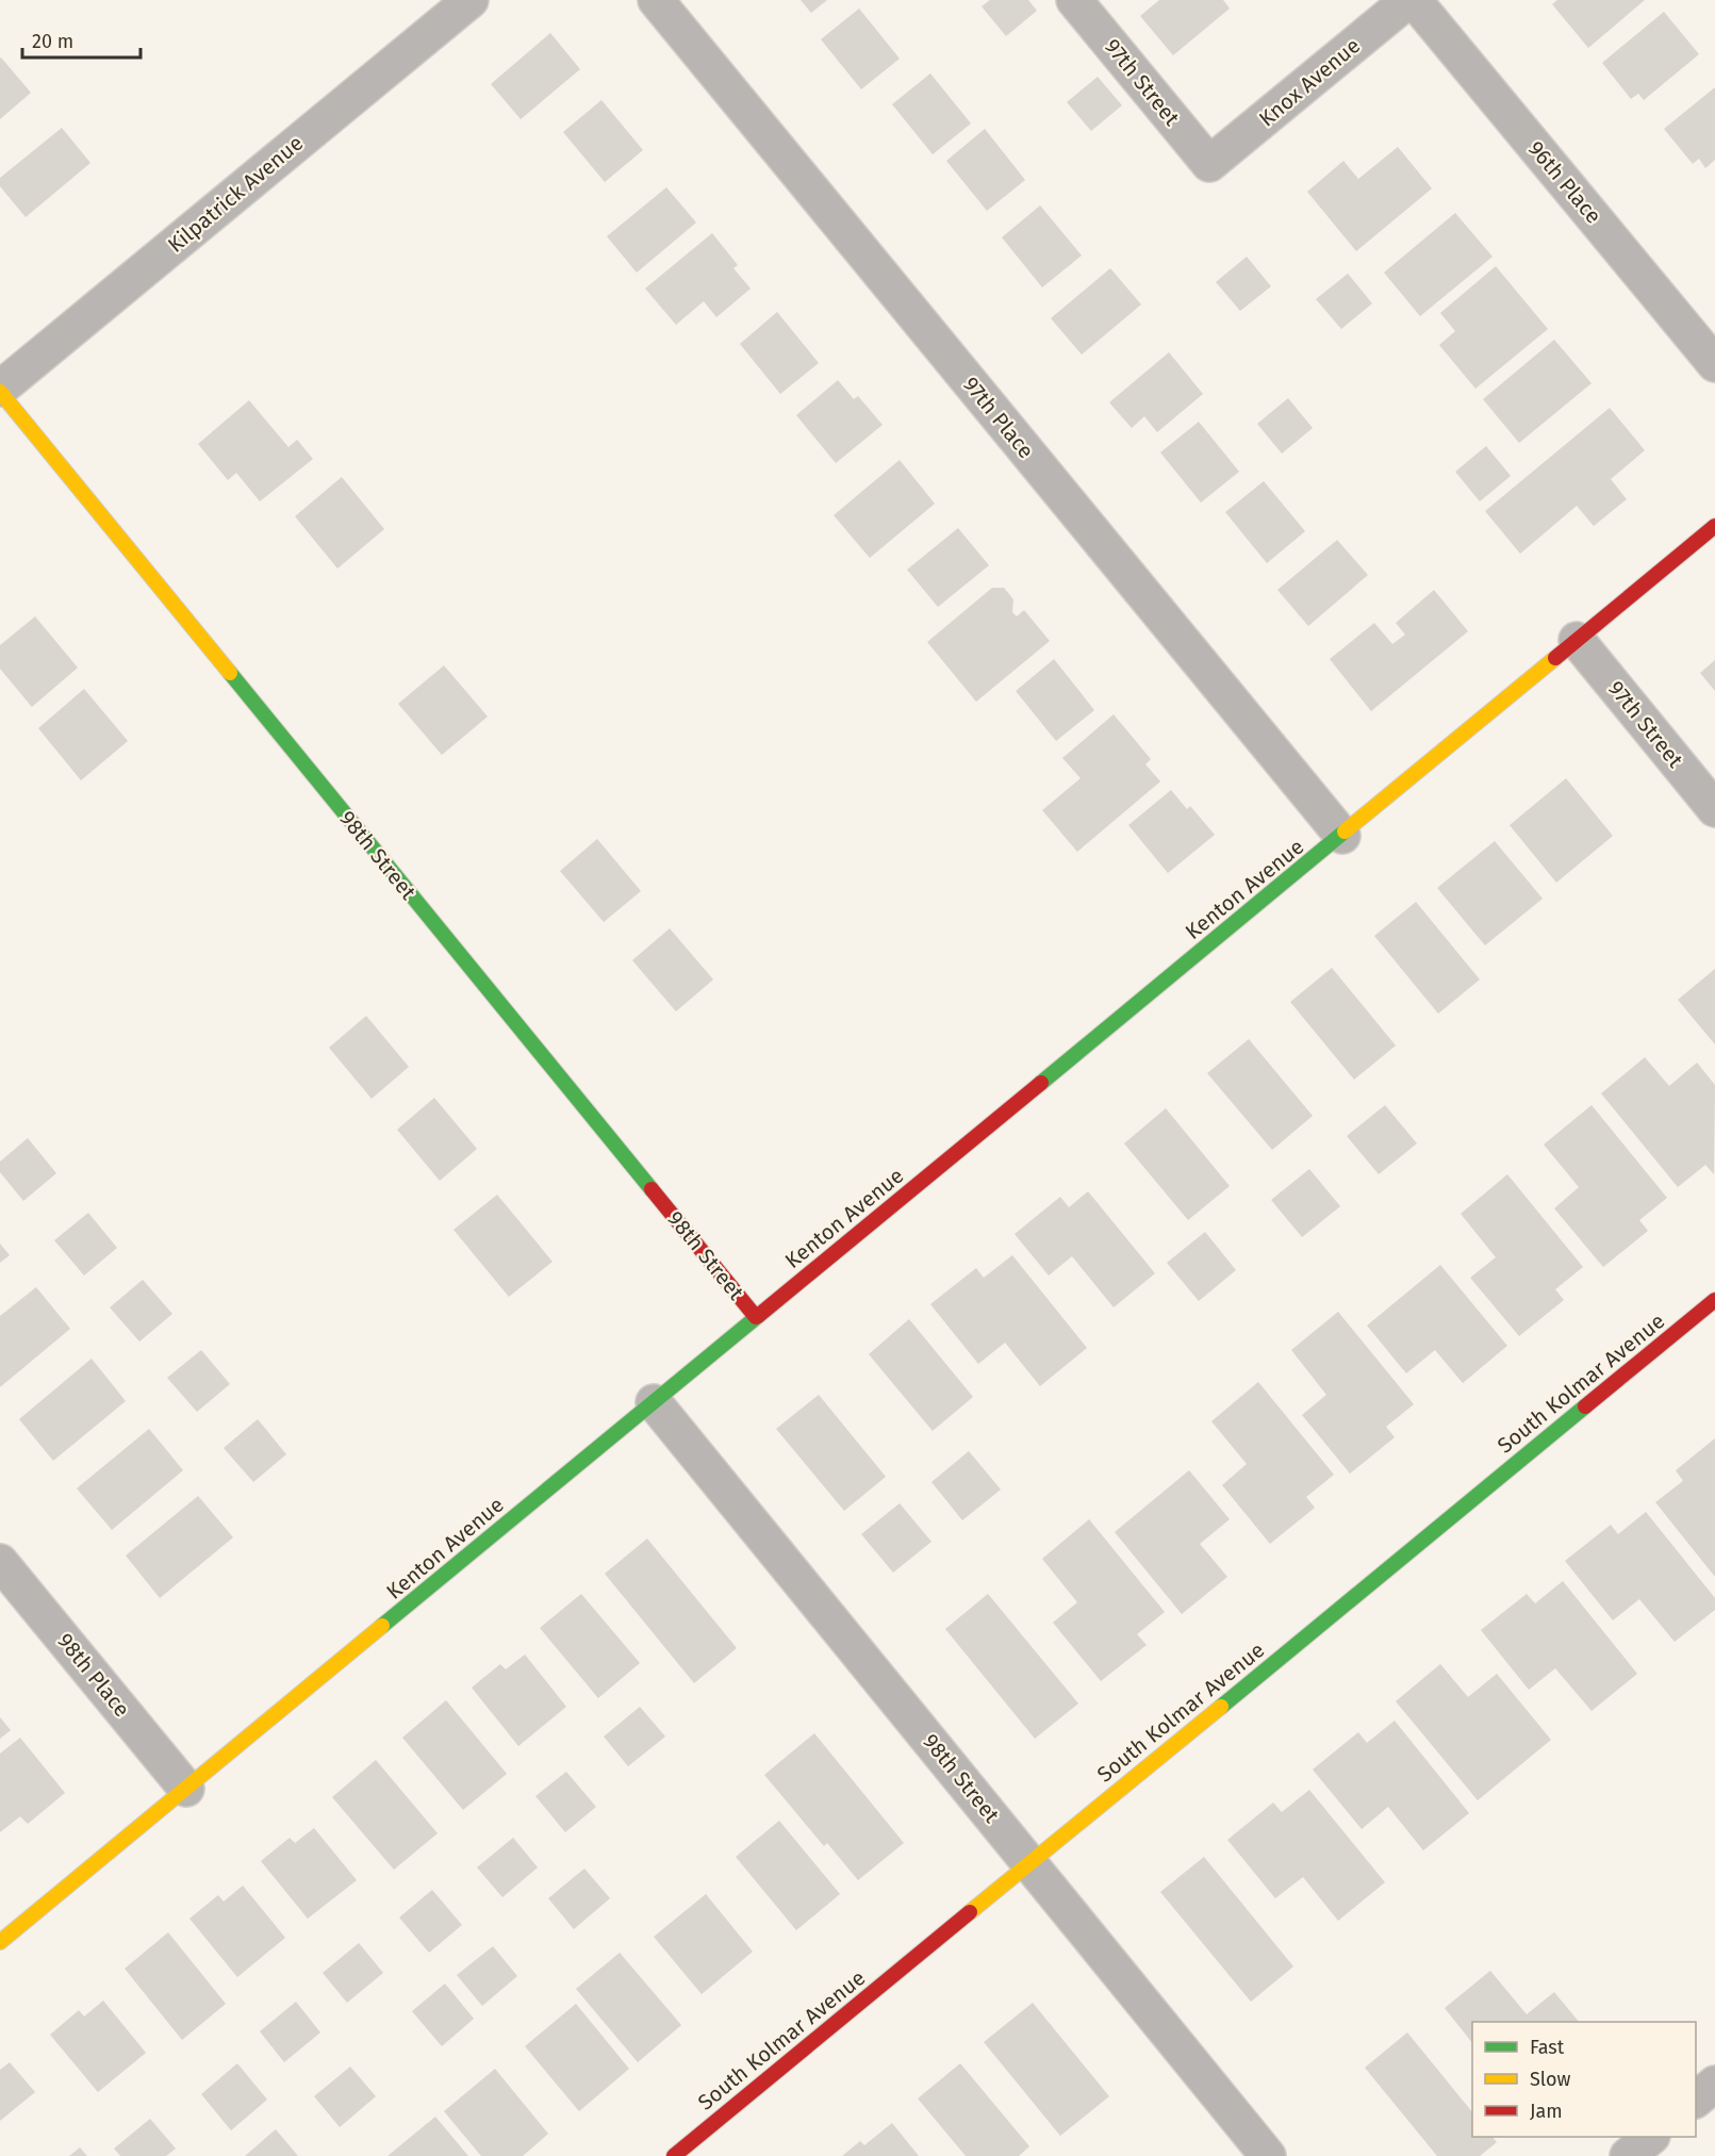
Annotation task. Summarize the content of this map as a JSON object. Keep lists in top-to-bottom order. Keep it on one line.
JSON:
{"streets":{"street":["97th Street","Knox Avenue","96th Place","Kilpatrick Avenue","97th Place","98th Street","Kenton Avenue","South Kolmar Avenue","98th Place"]},"crossings":[["97th Street","Knox Avenue"],["97th Street","Kenton Avenue"],["Knox Avenue","96th Place"],["Kilpatrick Avenue","98th Street"],["97th Place","Kenton Avenue"],["98th Street","Kenton Avenue"],["98th Street","South Kolmar Avenue"],["Kenton Avenue","98th Place"]],"legend":["Fast","Slow","Jam"],"scale_bar":"20 m"}
